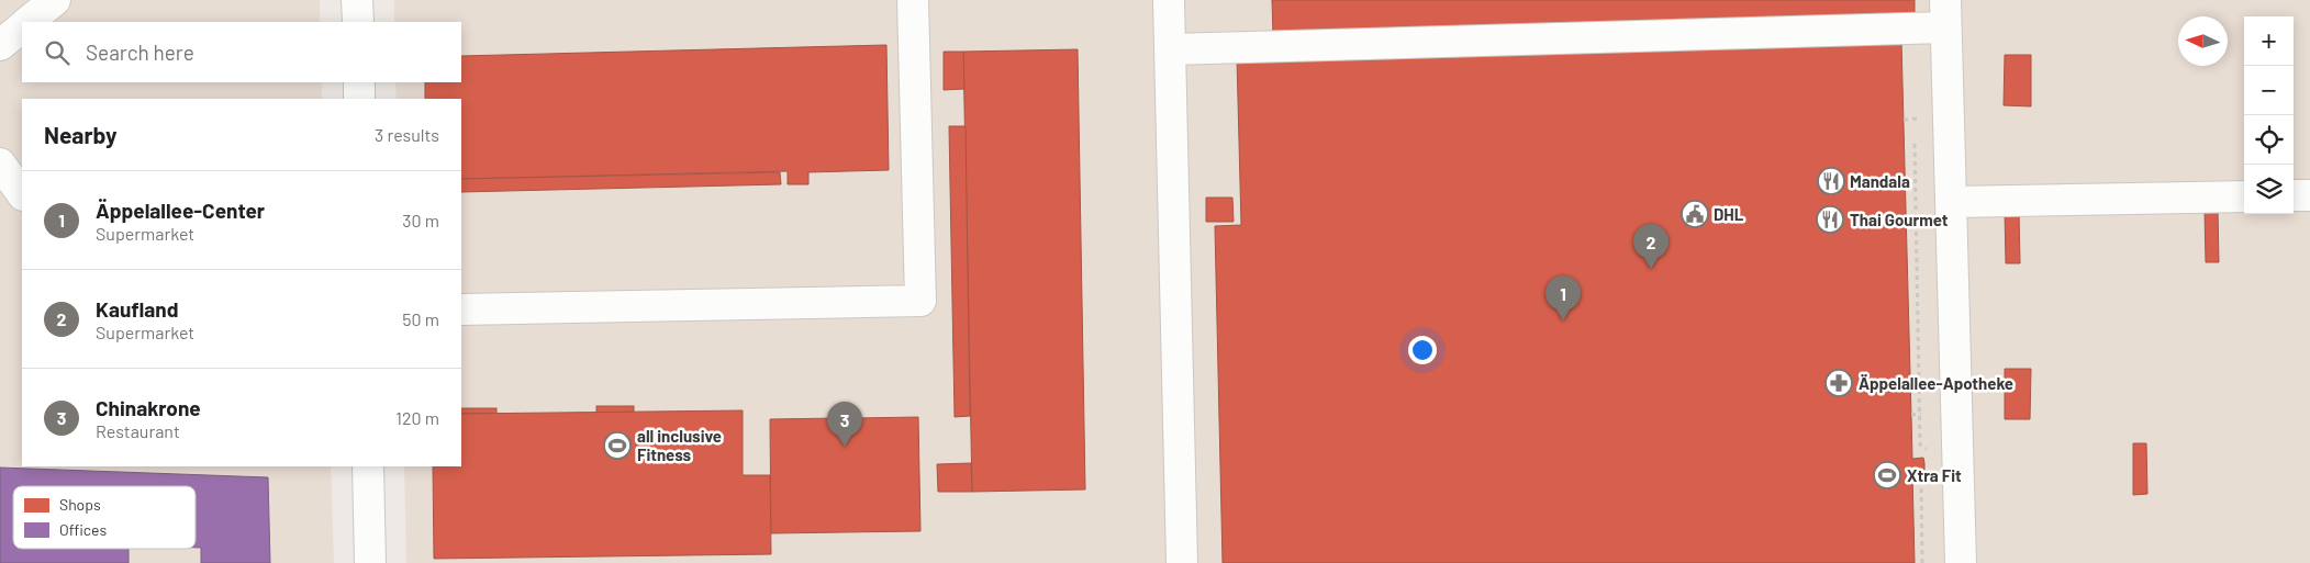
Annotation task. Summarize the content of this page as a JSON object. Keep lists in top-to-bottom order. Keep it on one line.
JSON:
{"places":{"restaurant":["Mandala","Thai Gourmet"],"public building":["DHL"],"pharmacy":["Äppelallee-Apotheke"],"sports":["all inclusive Fitness","Xtra Fit"]},"legend":["Shops","Offices"],"north":"left","page":{"map_buttons":["+","−"],"search":"Search here","heading":["Nearby","3 results"],"list":[{"mark":"1","name":"Äppelallee-Center","note":"Supermarket","value":"30 m"},{"mark":"2","name":"Kaufland","note":"Supermarket","value":"50 m"},{"mark":"3","name":"Chinakrone","note":"Restaurant","value":"120 m"}],"pins":["2","1","3"]}}
